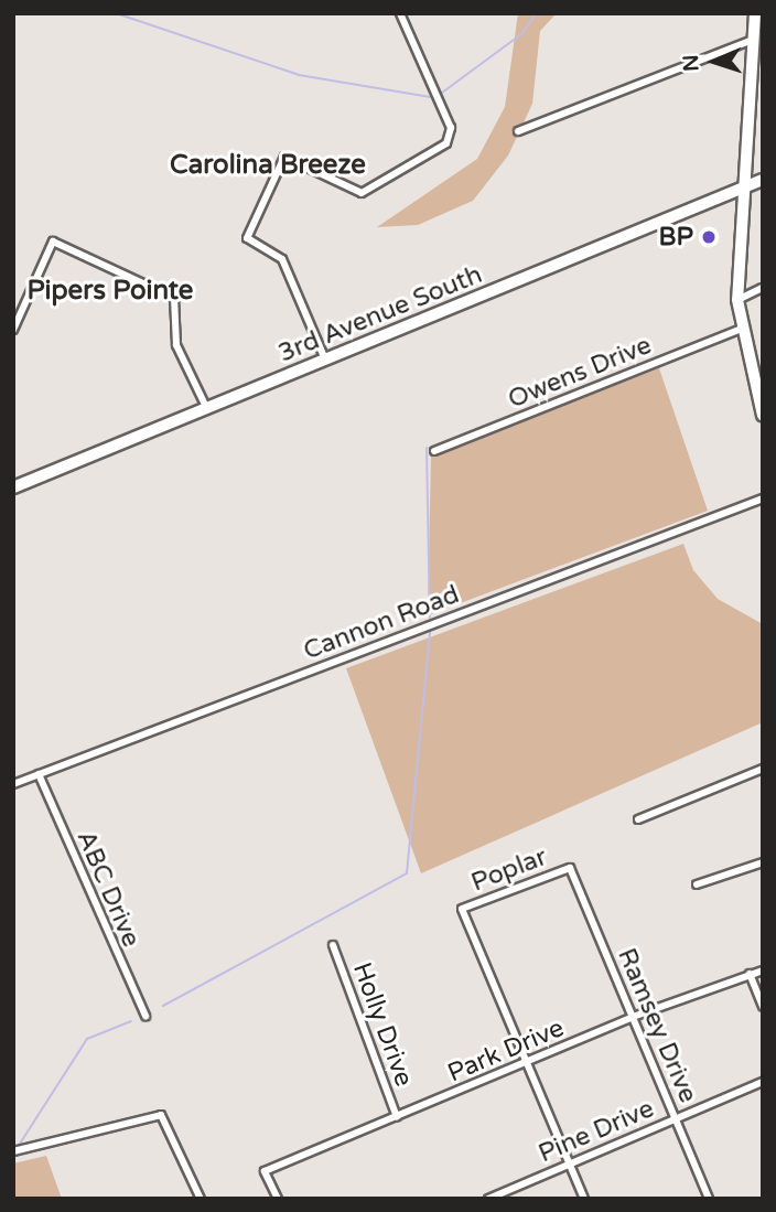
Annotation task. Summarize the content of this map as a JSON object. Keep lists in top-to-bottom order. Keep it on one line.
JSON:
{"streets":{"main road":["3rd Avenue South"],"street":["Owens Drive","Cannon Road","Poplar","ABC Drive","Holly Drive","Ramsey Drive","Park Drive","Pine Drive"]},"crossings":[["Cannon Road","ABC Drive"],["Poplar","Ramsey Drive"],["Poplar","Park Drive"],["Holly Drive","Park Drive"],["Ramsey Drive","Park Drive"],["Ramsey Drive","Pine Drive"]],"districts":["Carolina Breeze","Pipers Pointe"],"places":["BP"],"north":"left"}
